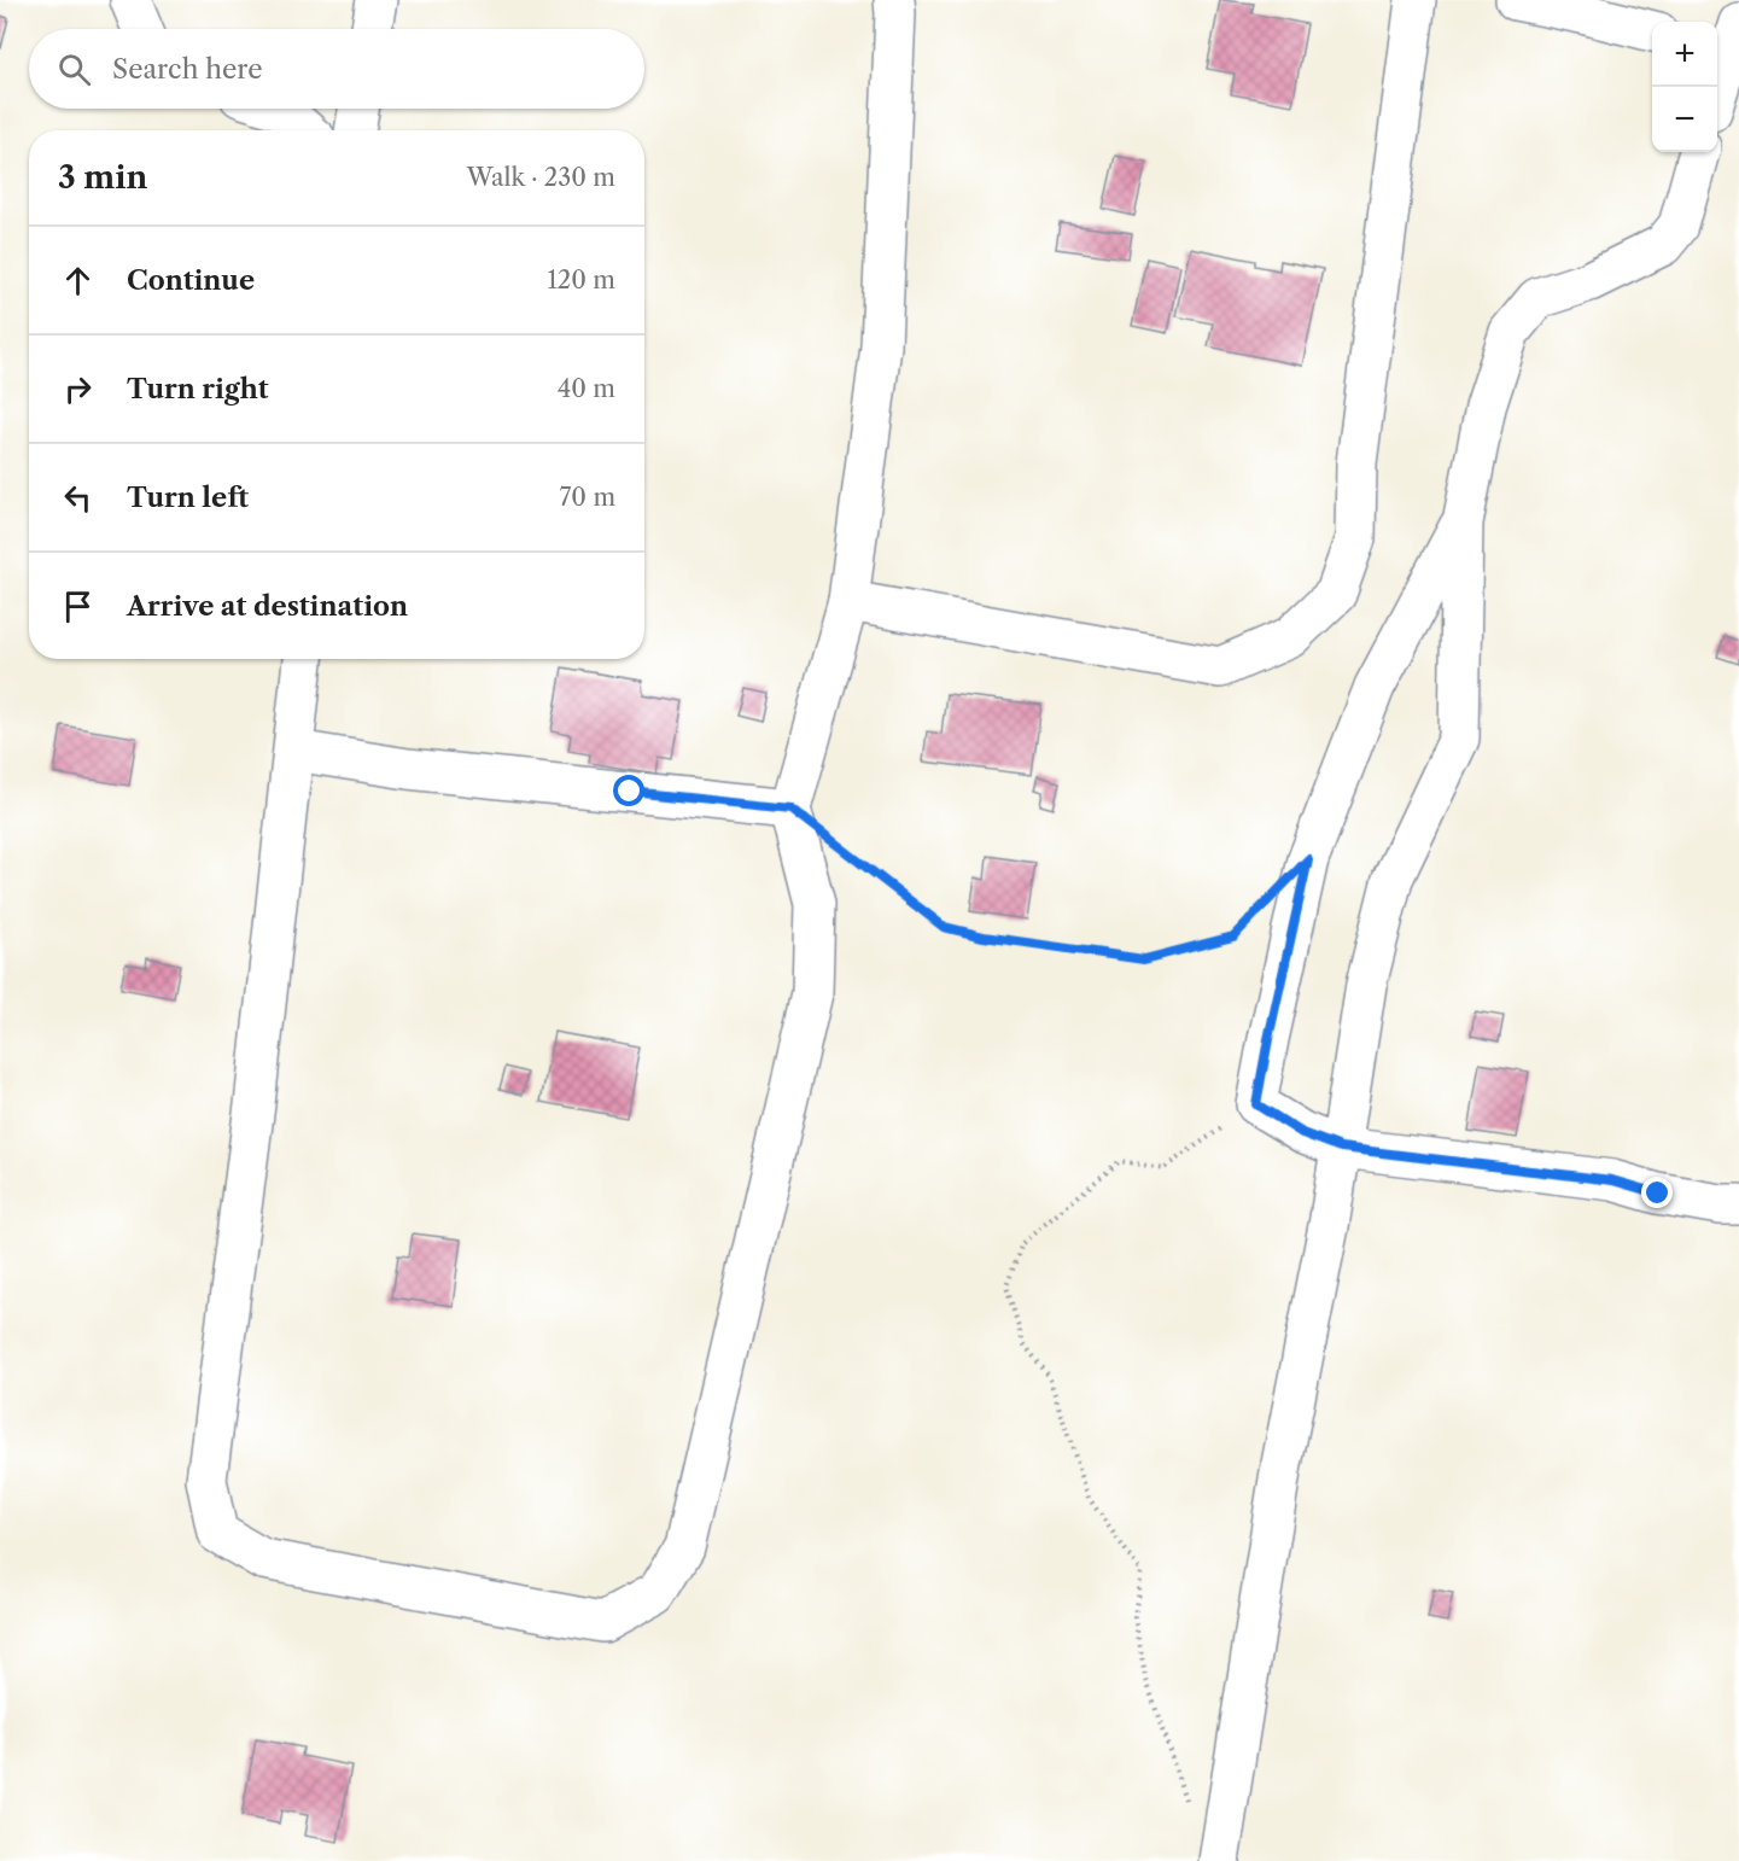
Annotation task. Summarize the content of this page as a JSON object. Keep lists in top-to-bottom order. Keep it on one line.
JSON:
{"page":{"map_buttons":["+","−"],"search":"Search here","heading":["3 min","Walk · 230 m"],"list":[["Continue","120 m"],["Turn right","40 m"],["Turn left","70 m"],"Arrive at destination"]}}
